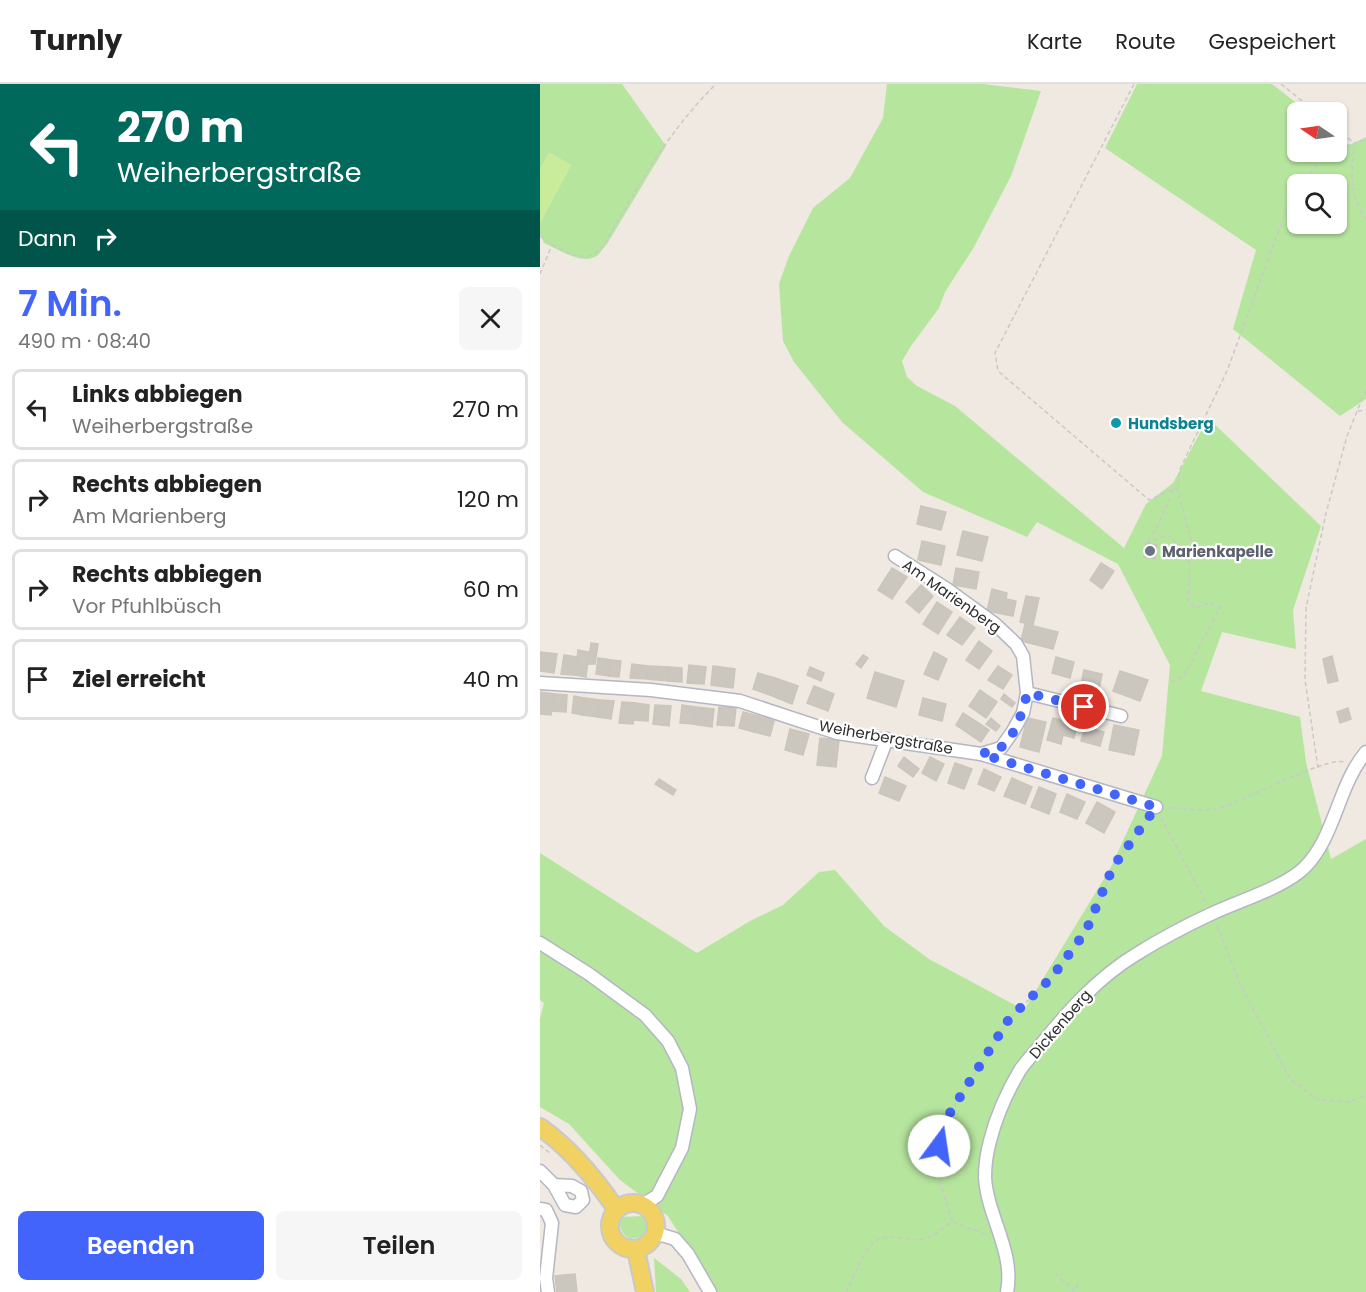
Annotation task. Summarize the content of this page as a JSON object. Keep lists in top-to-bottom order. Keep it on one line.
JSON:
{"streets":{"street":["Am Marienberg","Weiherbergstraße","Dickenberg"]},"crossings":[["Am Marienberg","Weiherbergstraße"]],"places":["Hundsberg","Marienkapelle"],"north":"left","page":{"header":"Turnly","nav":["Karte","Route","Gespeichert"],"turn":["270 m","Weiherbergstraße"],"then":"Dann","heading":["7 Min.","490 m · 08:40"],"list":[{"name":"Links abbiegen","note":"Weiherbergstraße","value":"270 m"},{"name":"Rechts abbiegen","note":"Am Marienberg","value":"120 m"},{"name":"Rechts abbiegen","note":"Vor Pfuhlbüsch","value":"60 m"},{"name":"Ziel erreicht","value":"40 m"}],"buttons":["Beenden","Teilen"]}}
